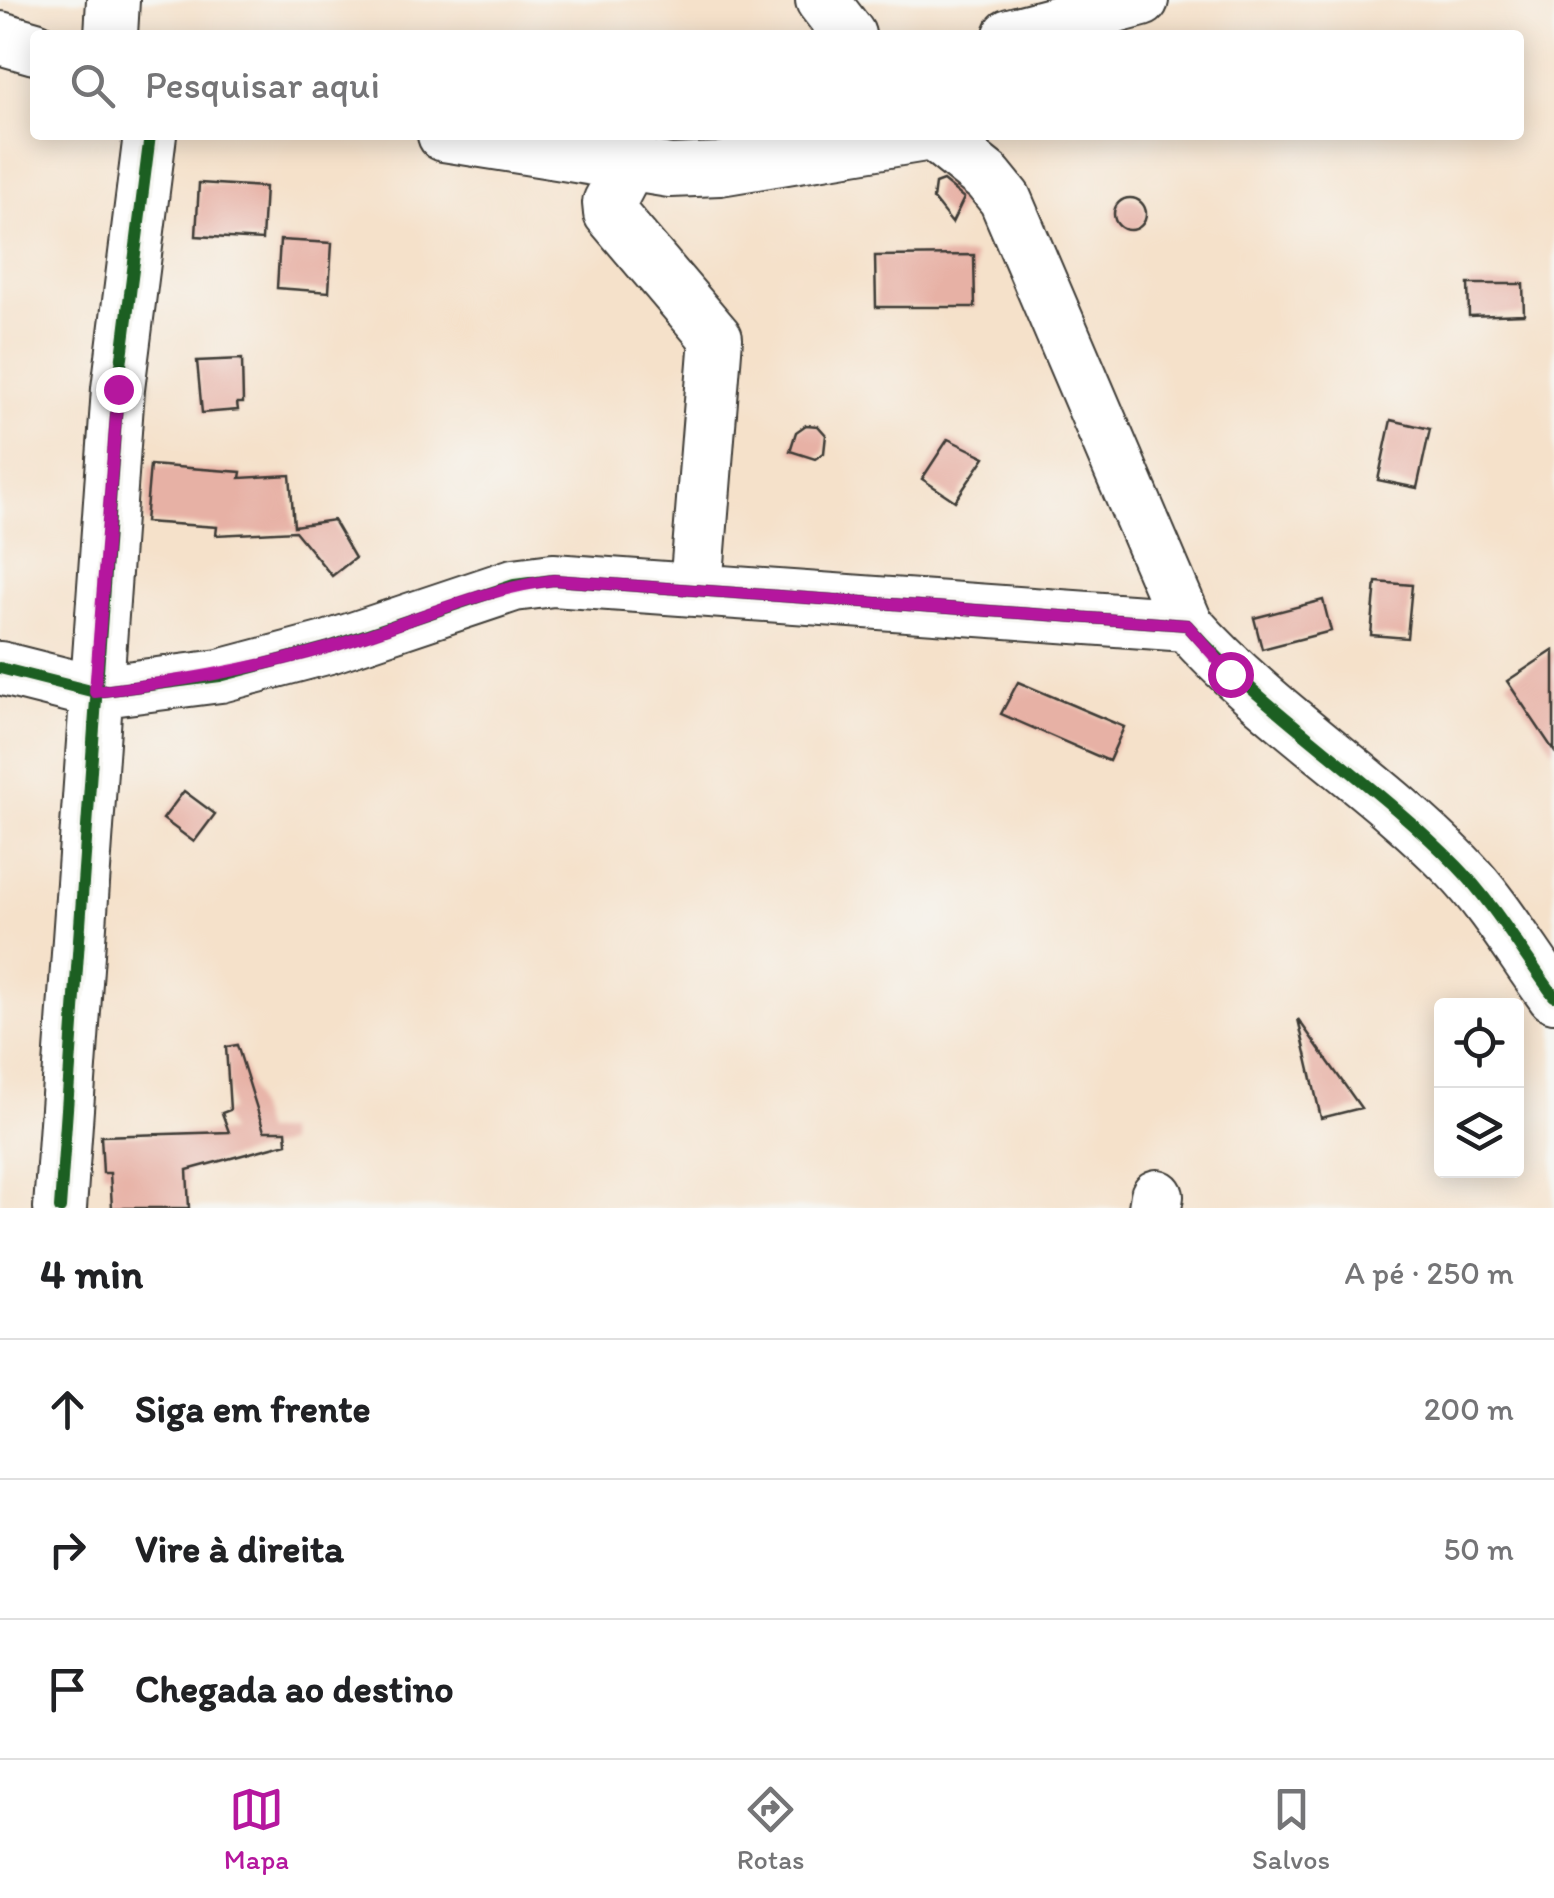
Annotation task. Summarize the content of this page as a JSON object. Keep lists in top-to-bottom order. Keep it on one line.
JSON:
{"page":{"search":"Pesquisar aqui","heading":["4 min","A pé · 250 m"],"list":[["Siga em frente","200 m"],["Vire à direita","50 m"],"Chegada ao destino"],"nav":["Mapa","Rotas","Salvos"]}}
